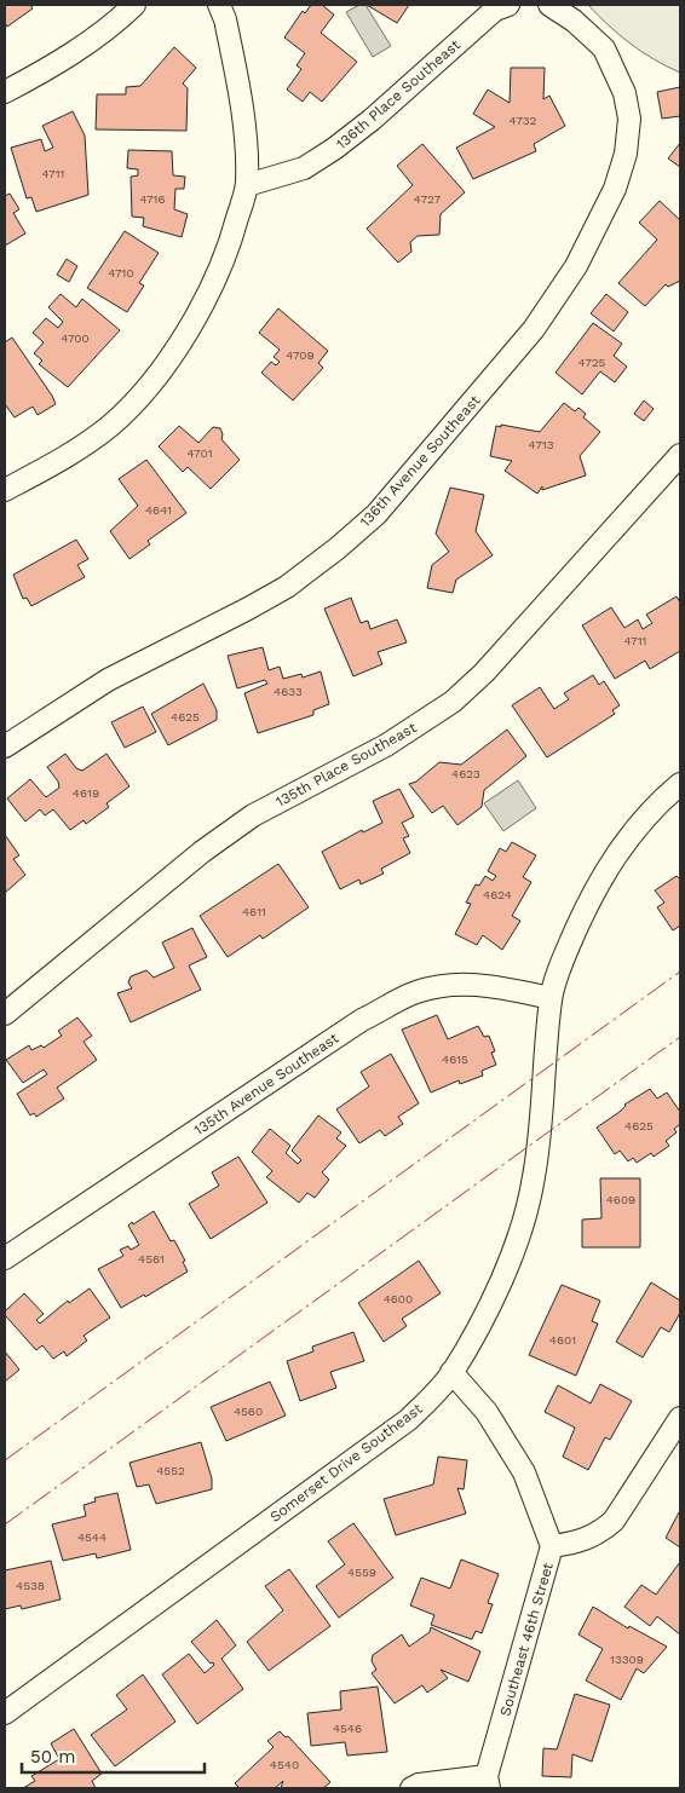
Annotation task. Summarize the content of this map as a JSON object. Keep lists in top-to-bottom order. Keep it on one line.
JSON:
{"streets":{"street":["136th Place Southeast","136th Avenue Southeast","135th Place Southeast","135th Avenue Southeast","Somerset Drive Southeast","Southeast 46th Street"]},"crossings":[["135th Avenue Southeast","Somerset Drive Southeast"],["Somerset Drive Southeast","Southeast 46th Street"]],"house_numbers":["4732","4711","4716","4727","4710","4700","4709","4725","4713","4701","4641","4711","4633","4625","4623","4619","4624","4611","4615","4625","4609","4561","4600","4601","4560","4552","4544","4559","4538","13309","4546","4540"],"scale_bar":"50 m"}
